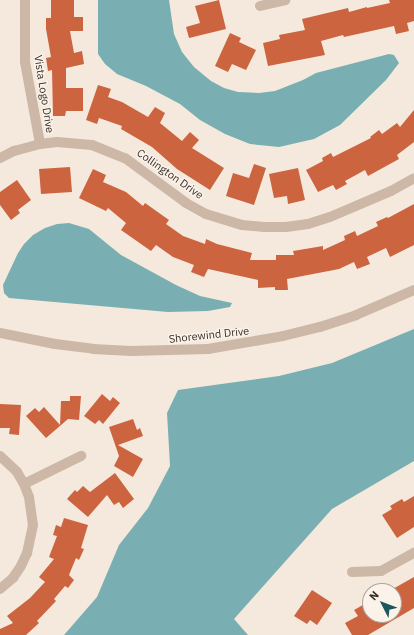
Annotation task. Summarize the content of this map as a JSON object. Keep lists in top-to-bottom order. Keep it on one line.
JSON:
{"streets":{"street":["Vista Logo Drive","Collington Drive","Shorewind Drive"]},"crossings":[["Vista Logo Drive","Collington Drive"]],"north":"top left"}
